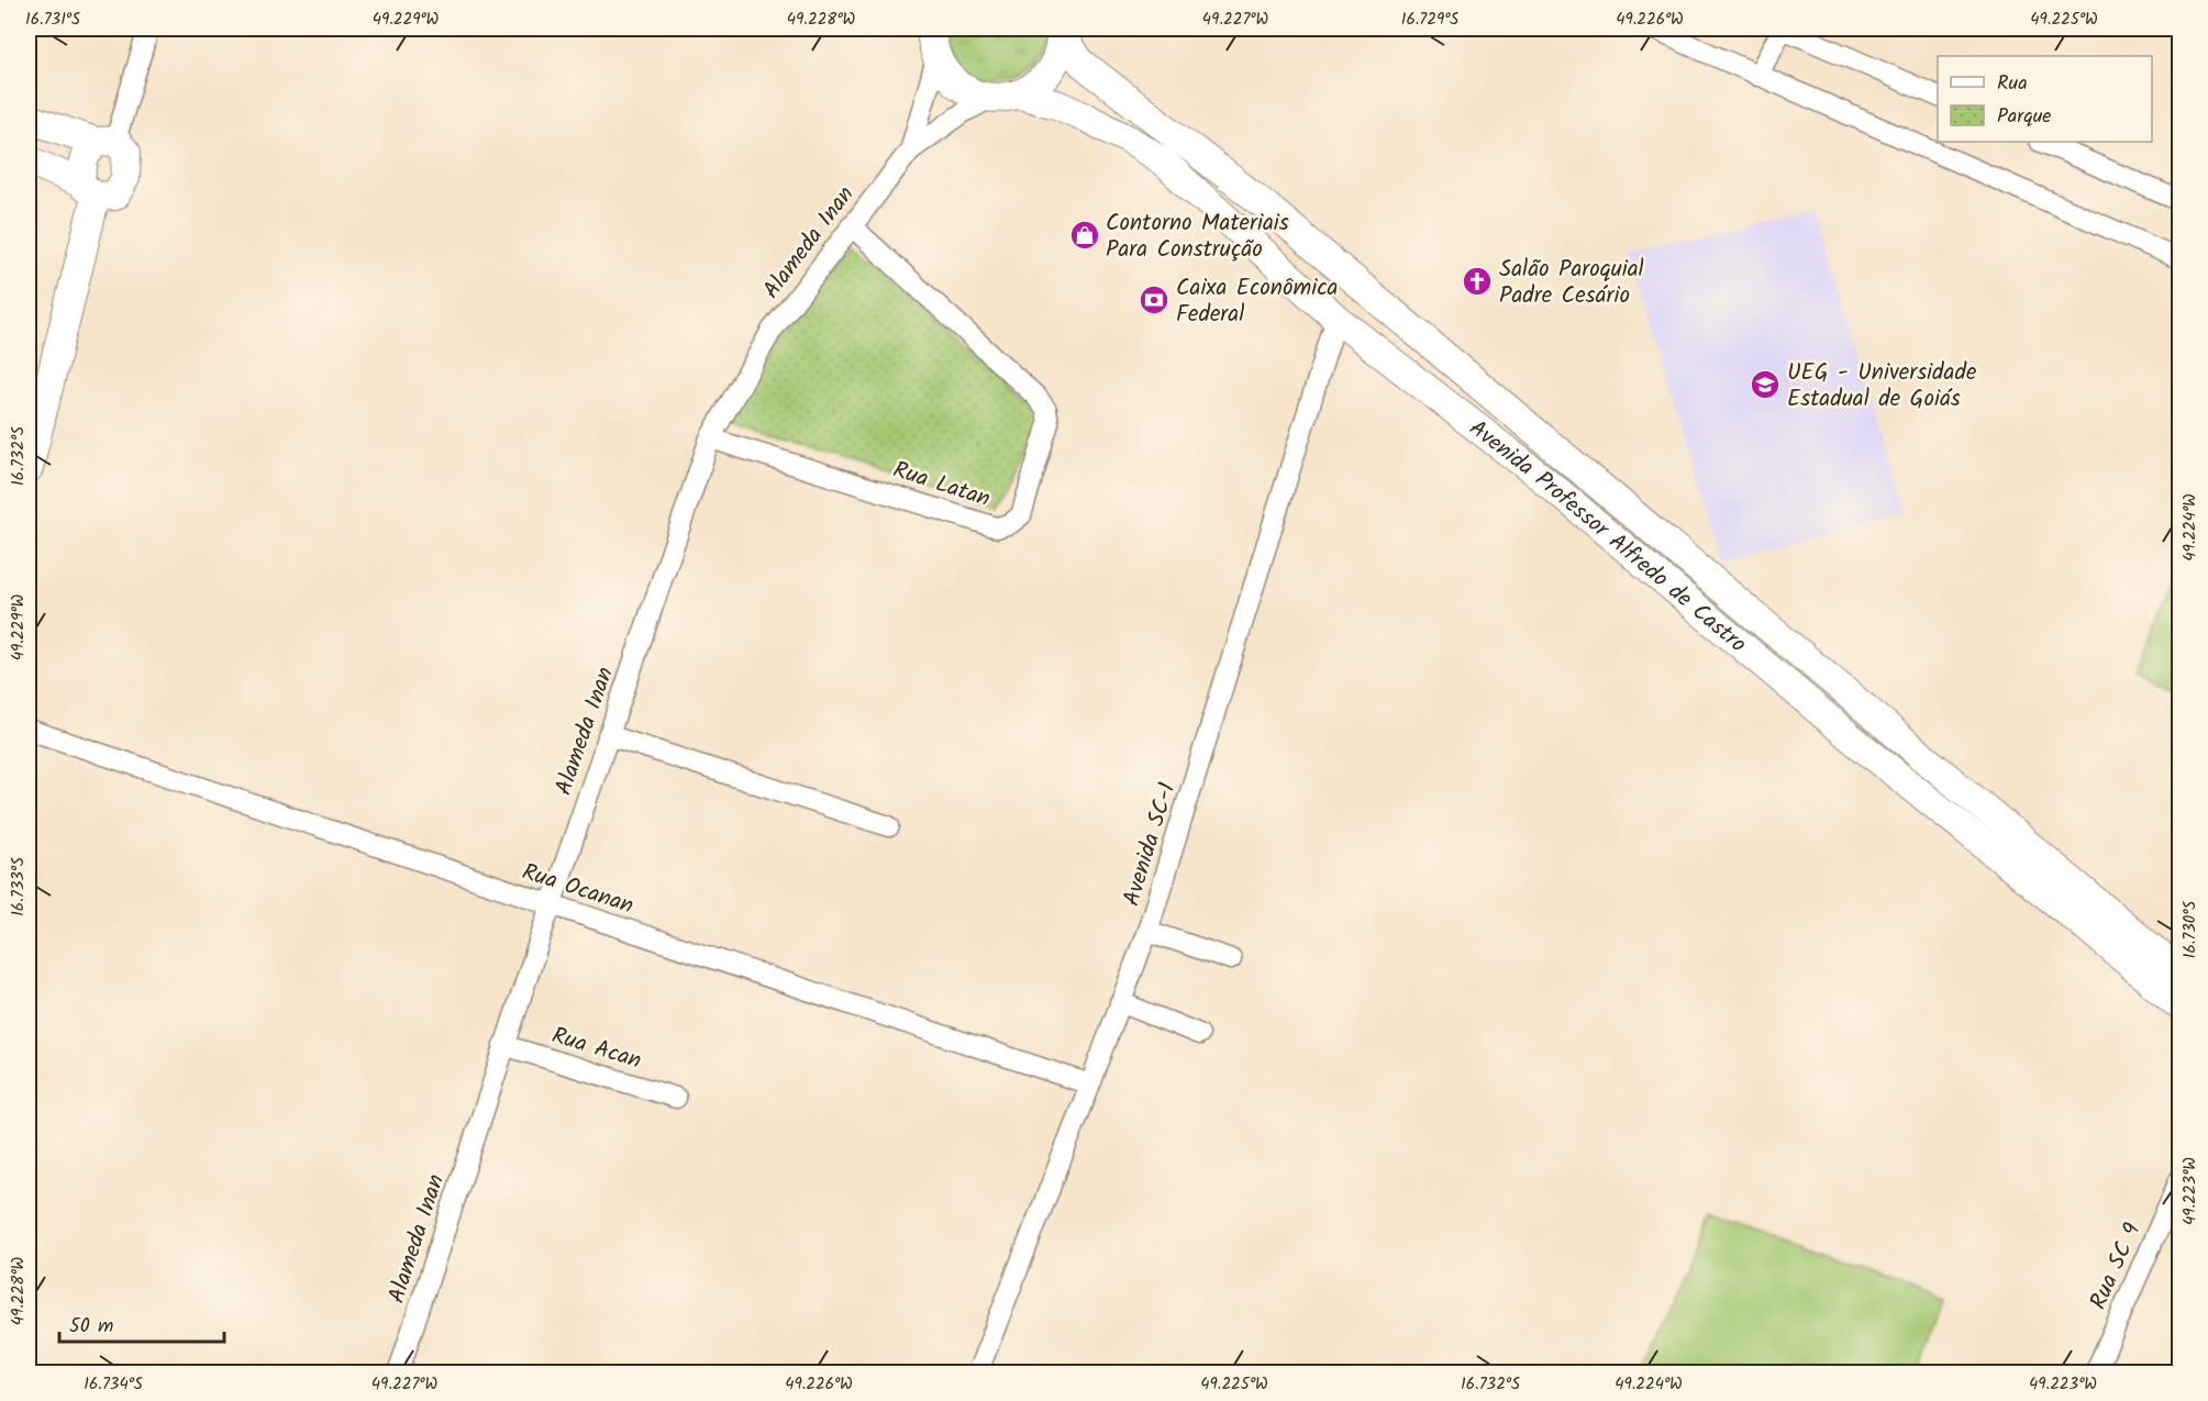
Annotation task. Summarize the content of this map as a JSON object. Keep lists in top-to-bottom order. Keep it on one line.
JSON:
{"streets":{"main road":["Avenida Professor Alfredo de Castro"],"street":["Alameda Inan","Rua Latan","Avenida SC-1","Rua Ocanan","Rua Acan","Rua SC 9"]},"crossings":[["Alameda Inan","Rua Latan"],["Alameda Inan","Rua Ocanan"],["Alameda Inan","Rua Acan"],["Avenida Professor Alfredo de Castro","Avenida SC-1"],["Avenida SC-1","Rua Ocanan"]],"places":{"shop":["Contorno Materiais Para Construção"],"church":["Salão Paroquial Padre Cesário"],"bank":["Caixa Econômica Federal"],"school or university":["UEG - Universidade Estadual de Goiás"]},"legend":["Rua","Parque"],"scale_bar":"50 m","coordinates":["16.731°S","49.229°W","49.228°W","49.227°W","16.729°S","49.226°W","49.225°W","16.732°S","49.224°W","16.733°S","16.730°S","49.223°W","16.734°S"]}
